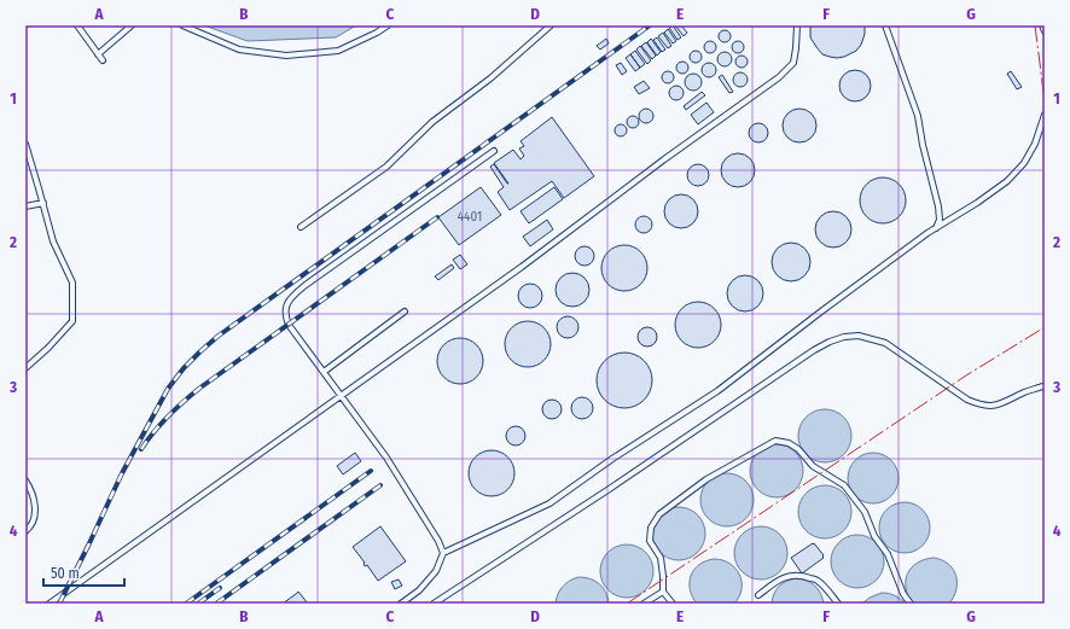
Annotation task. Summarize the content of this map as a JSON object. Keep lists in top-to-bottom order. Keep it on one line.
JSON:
{"house_numbers":["4401"],"scale_bar":"50 m","grid":{"columns":["A","B","C","D","E","F","G"],"rows":["1","2","3","4"]}}
